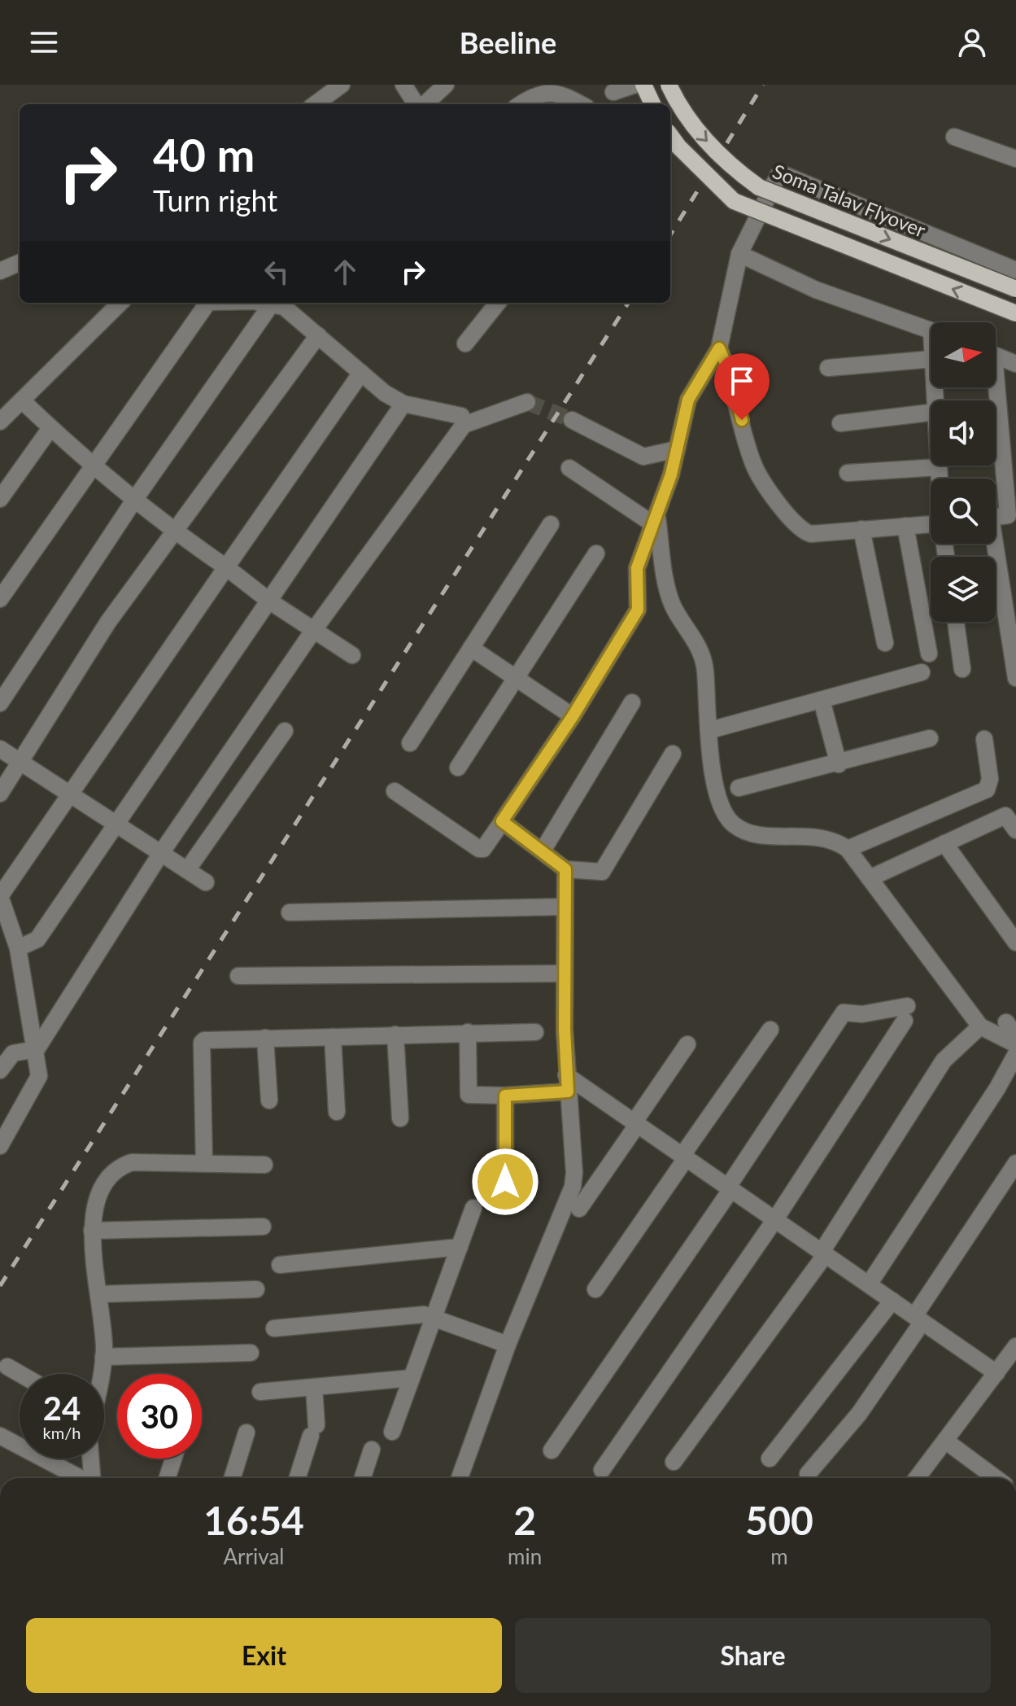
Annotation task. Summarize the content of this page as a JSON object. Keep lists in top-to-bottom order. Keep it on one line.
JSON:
{"streets":{"main road":["Soma Talav Flyover"]},"north":"right","page":{"header":"Beeline","turn":["40 m","Turn right"],"speed":"24 km/h","limit":"30","eta":["16:54","Arrival","2","min","500","m"],"buttons":["Exit","Share"]}}
